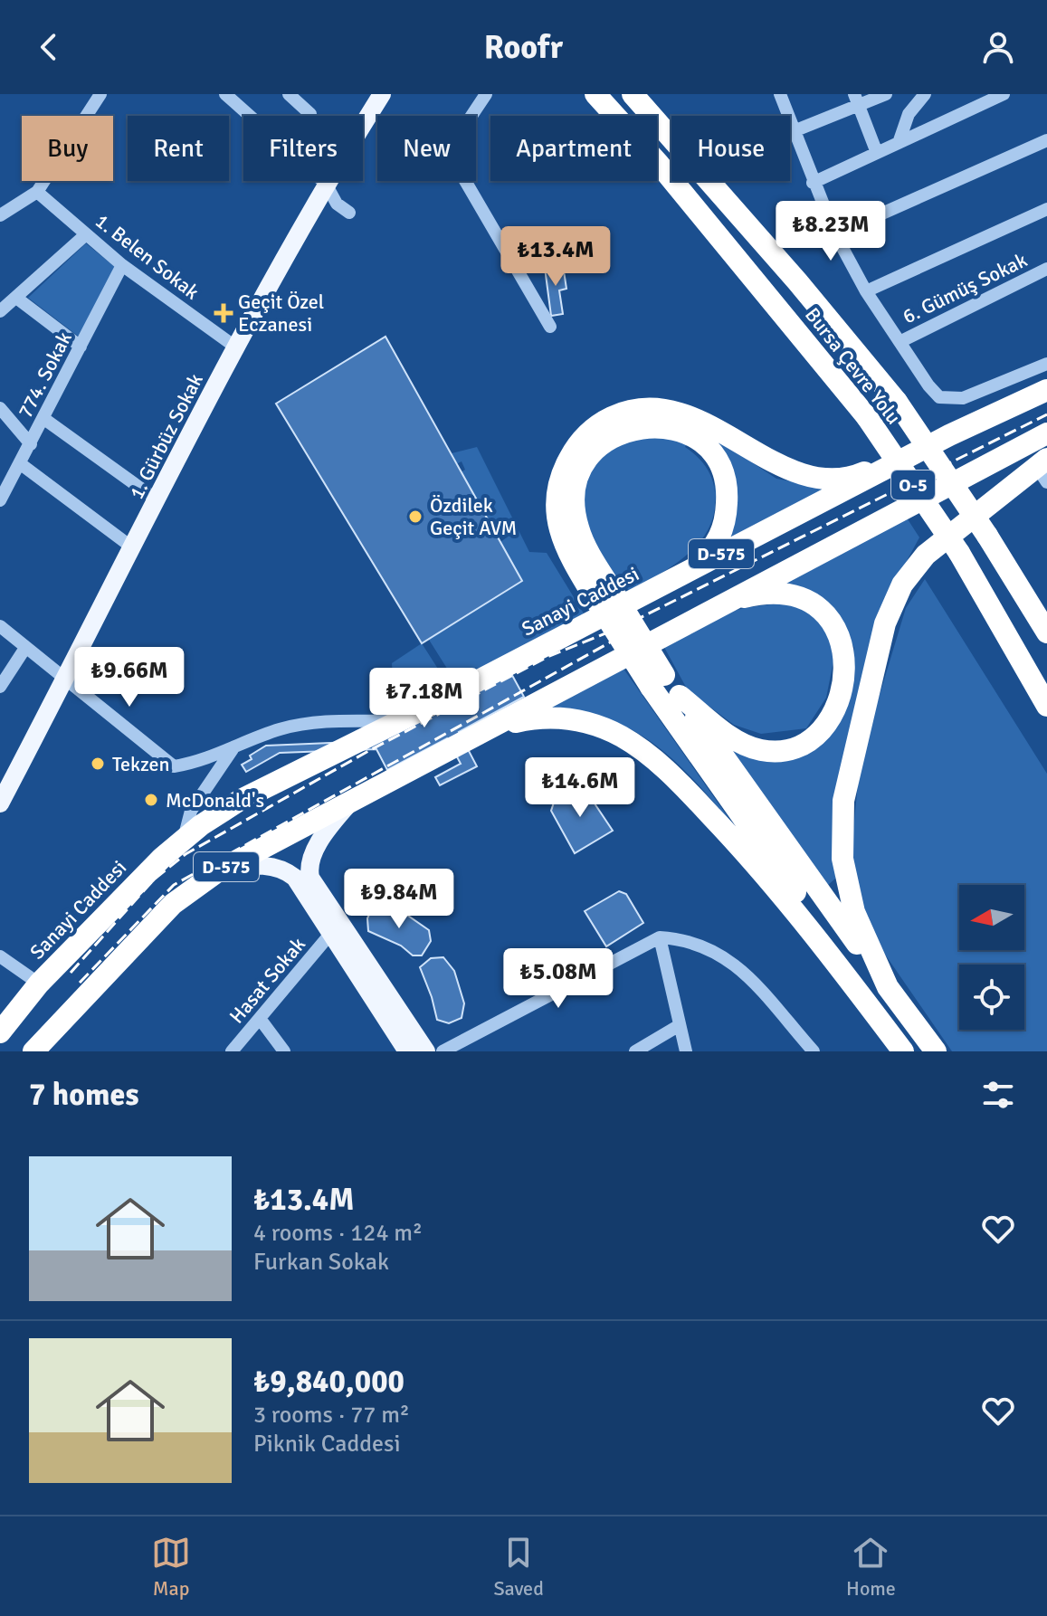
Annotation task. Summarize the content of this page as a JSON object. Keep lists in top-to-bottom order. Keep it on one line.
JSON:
{"streets":{"highway":["Bursa Çevre Yolu","O-5","D-575","Sanayi Caddesi"],"main road":["1. Gürbüz Sokak"],"street":["1. Belen Sokak","6. Gümüş Sokak","774. Sokak","Hasat Sokak"]},"crossings":[["1. Belen Sokak","774. Sokak"],["1. Belen Sokak","1. Gürbüz Sokak"]],"places":{"health":["Geçit Özel Eczanesi"],"other":["Özdilek Geçit AVM","Tekzen","McDonald's"]},"north":"left","page":{"header":"Roofr","chip":["Buy","Rent","Filters","New","Apartment","House"],"price":["₺8.23M","₺13.4M","₺9.66M","₺7.18M","₺14.6M","₺9.84M","₺5.08M"],"heading":"7 homes","list":[{"name":"₺13.4M","note":"4 rooms · 124 m² · Furkan Sokak"},{"name":"₺9,840,000","note":"3 rooms · 77 m² · Piknik Caddesi"}],"tabs":["Map","Saved","Home"]}}
